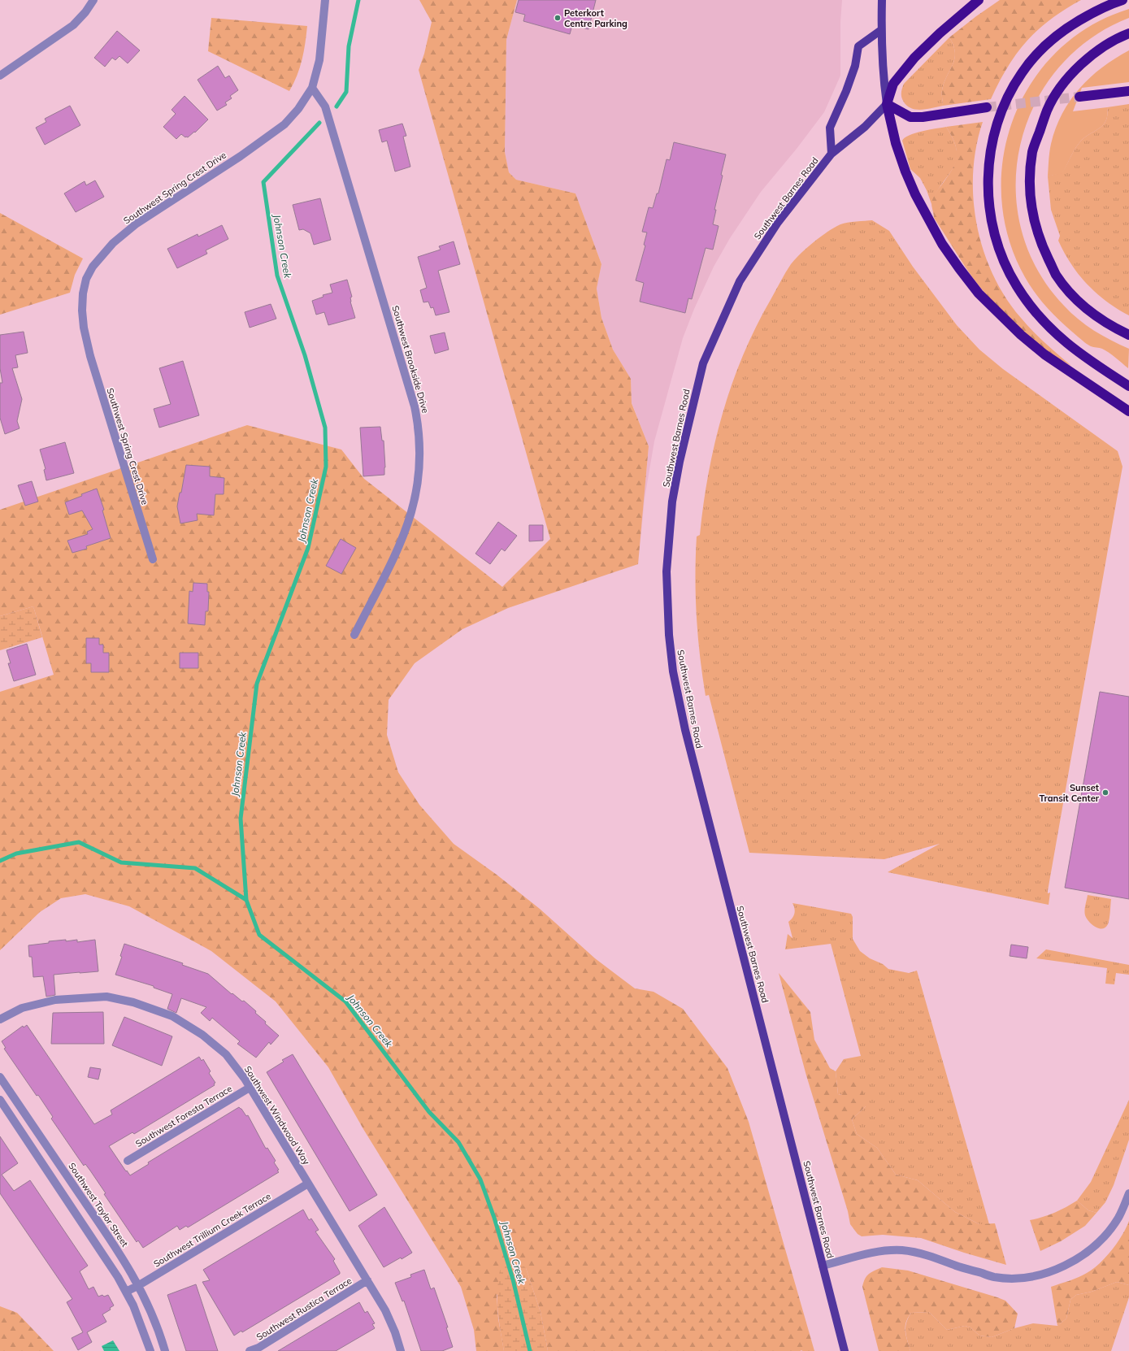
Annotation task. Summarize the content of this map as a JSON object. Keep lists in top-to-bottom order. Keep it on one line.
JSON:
{"streets":{"main road":["Southwest Barnes Road"],"street":["Southwest Spring Crest Drive","Southwest Brookside Drive","Southwest Windwood Way","Southwest Foresta Terrace","Southwest Taylor Street","Southwest Trillium Creek Terrace","Southwest Rustica Terrace"]},"crossings":[["Southwest Spring Crest Drive","Southwest Brookside Drive"],["Southwest Windwood Way","Southwest Foresta Terrace"],["Southwest Windwood Way","Southwest Trillium Creek Terrace"],["Southwest Windwood Way","Southwest Rustica Terrace"],["Southwest Taylor Street","Southwest Trillium Creek Terrace"]],"water":["Johnson Creek"],"places":["Peterkort Centre Parking","Sunset Transit Center"]}
